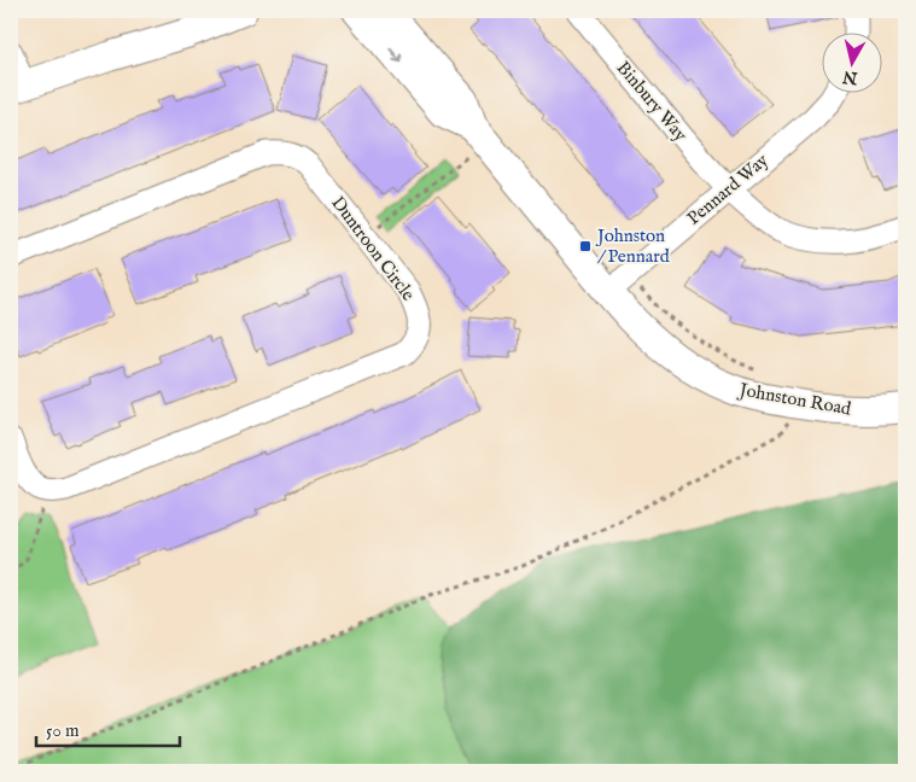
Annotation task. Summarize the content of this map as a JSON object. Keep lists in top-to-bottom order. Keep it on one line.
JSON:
{"streets":{"street":["Binbury Way","Pennard Way","Duntroon Circle","Johnston Road"]},"crossings":[["Binbury Way","Pennard Way"],["Pennard Way","Johnston Road"]],"places":{"transit":["Johnston / Pennard"]},"scale_bar":"50 m","north":"bottom"}
